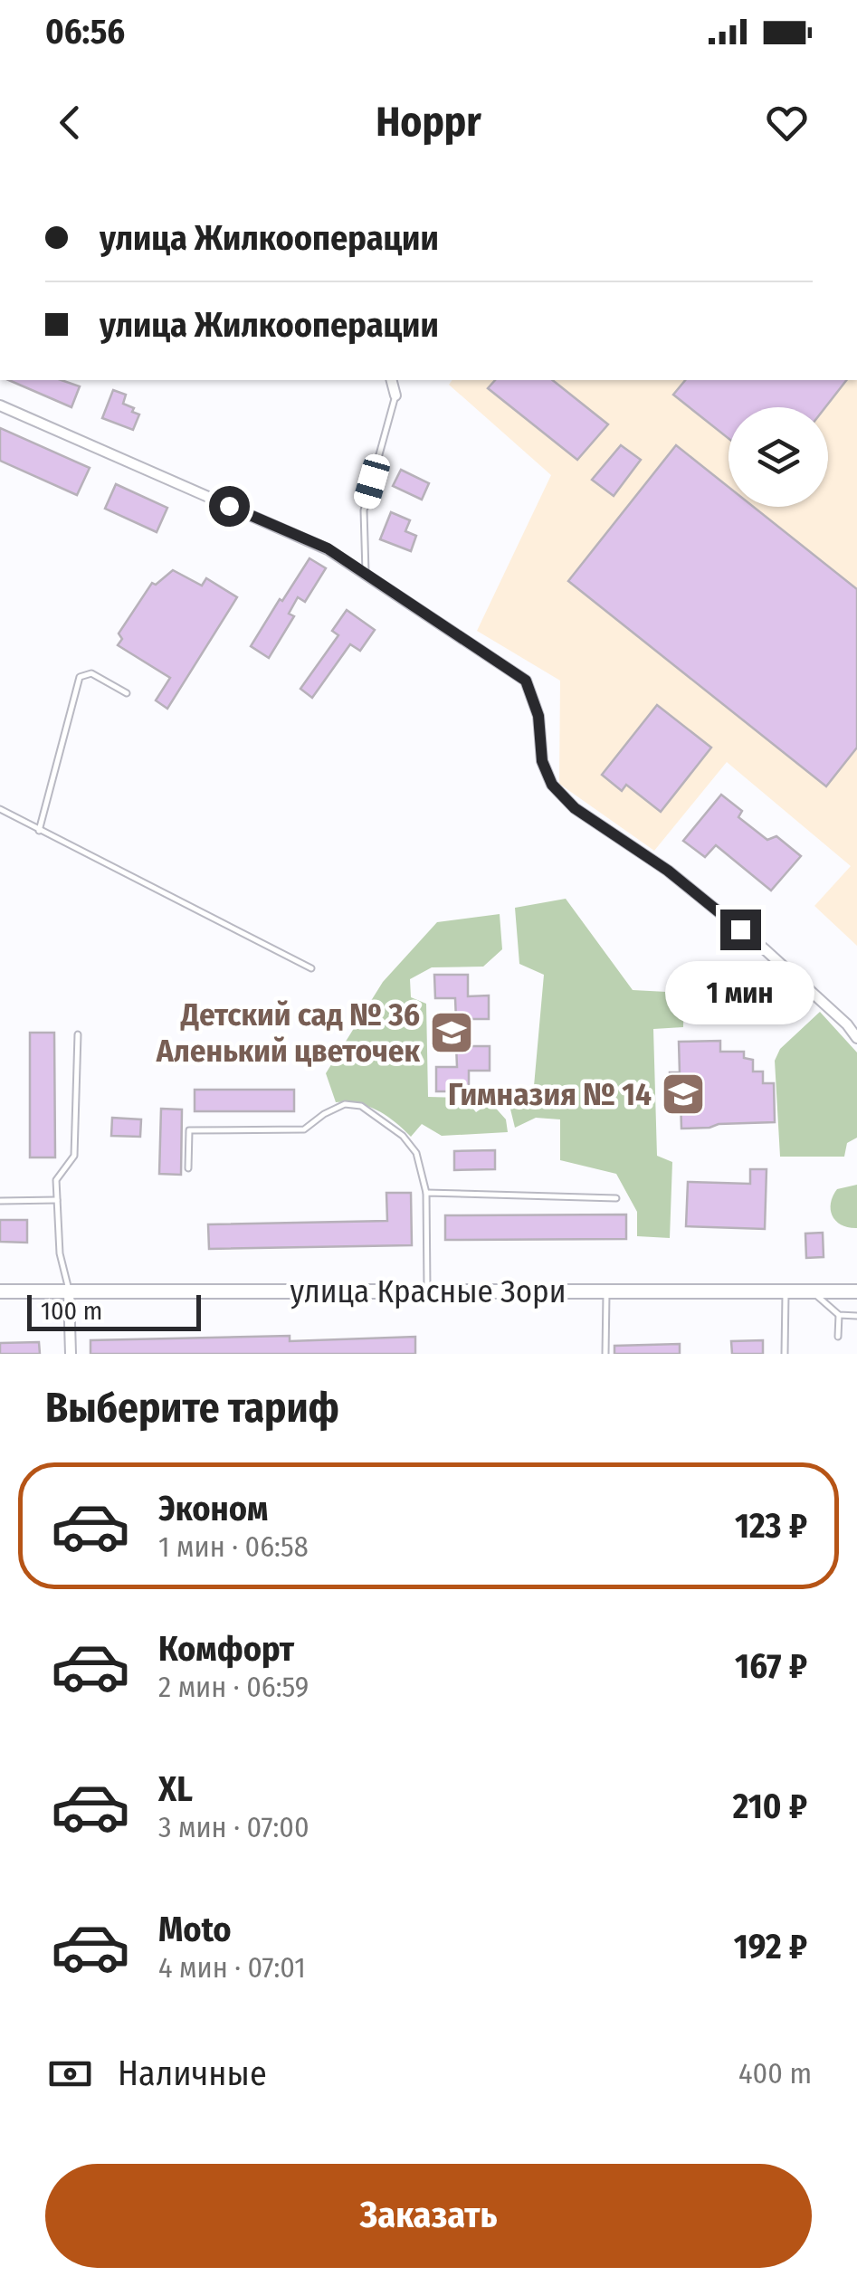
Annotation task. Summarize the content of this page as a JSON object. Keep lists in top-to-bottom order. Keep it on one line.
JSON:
{"streets":{"main road":["улица Красные Зори"]},"places":{"school or university":["Детский сад № 36 Аленький цветочек","Гимназия № 14"]},"scale_bar":"100 m","page":{"status":"06:56","header":"Hoppr","banner":["улица Жилкооперации","улица Жилкооперации"],"bubble":"1 мин","scale":"100 m","heading":"Выберите тариф","list":[{"name":"Эконом","note":"1 мин · 06:58","value":"123 ₽"},{"name":"Комфорт","note":"2 мин · 06:59","value":"167 ₽"},{"name":"XL","note":"3 мин · 07:00","value":"210 ₽"},{"name":"Moto","note":"4 мин · 07:01","value":"192 ₽"}],"pay":["Наличные","400 m"],"buttons":"Заказать"}}
